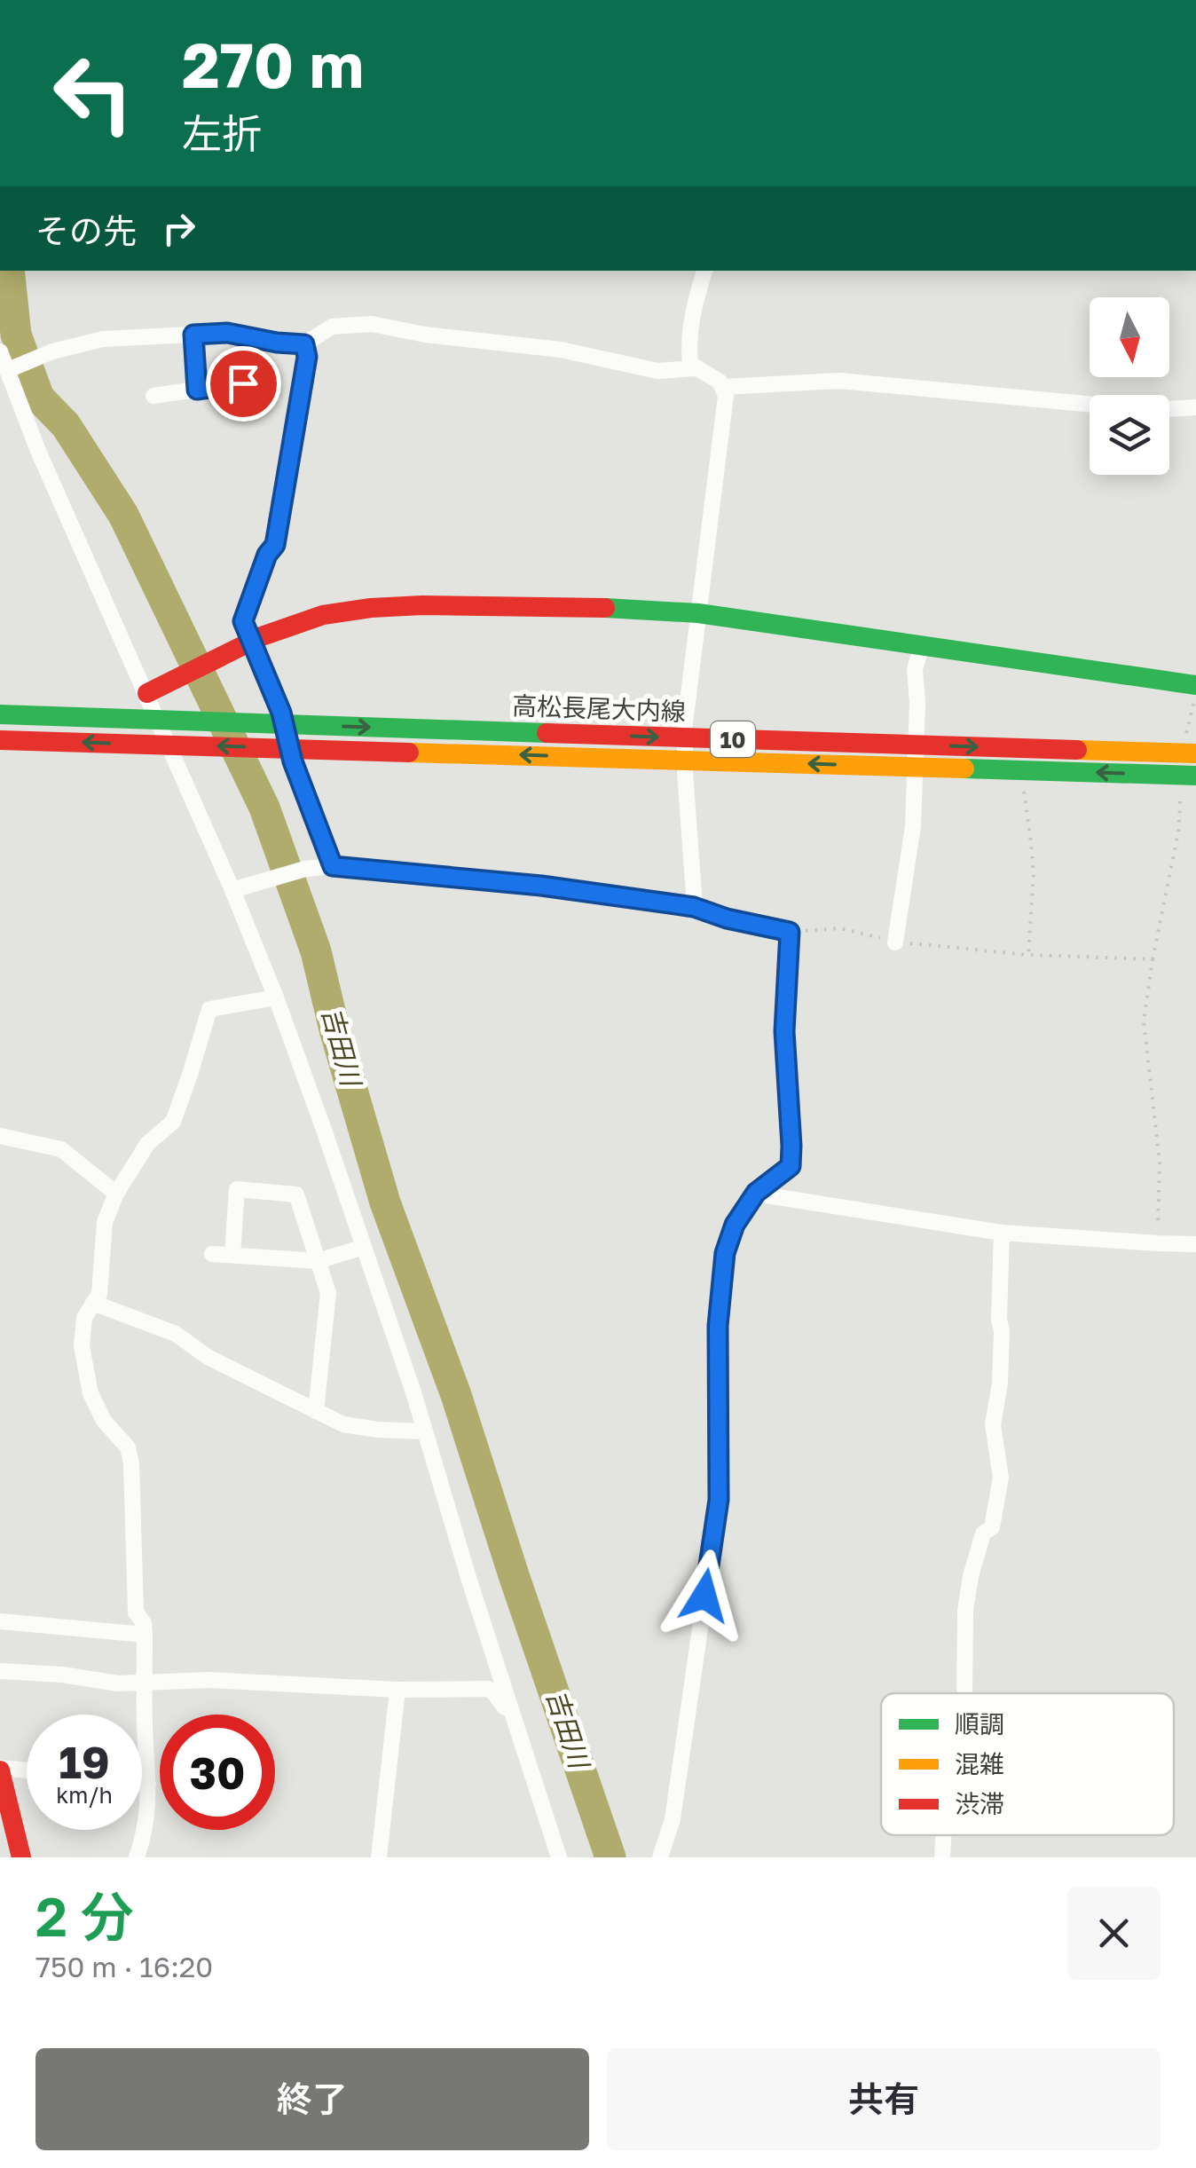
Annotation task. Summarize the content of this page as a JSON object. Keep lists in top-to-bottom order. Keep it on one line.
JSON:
{"streets":{"main road":["高松長尾大内線","10"]},"water":["吉田川"],"legend":["順調","混雑","渋滞"],"north":"bottom","page":{"turn":["270 m","左折"],"then":"その先","speed":"19 km/h","limit":"30","heading":["2 分","750 m · 16:20"],"buttons":["終了","共有"]}}
